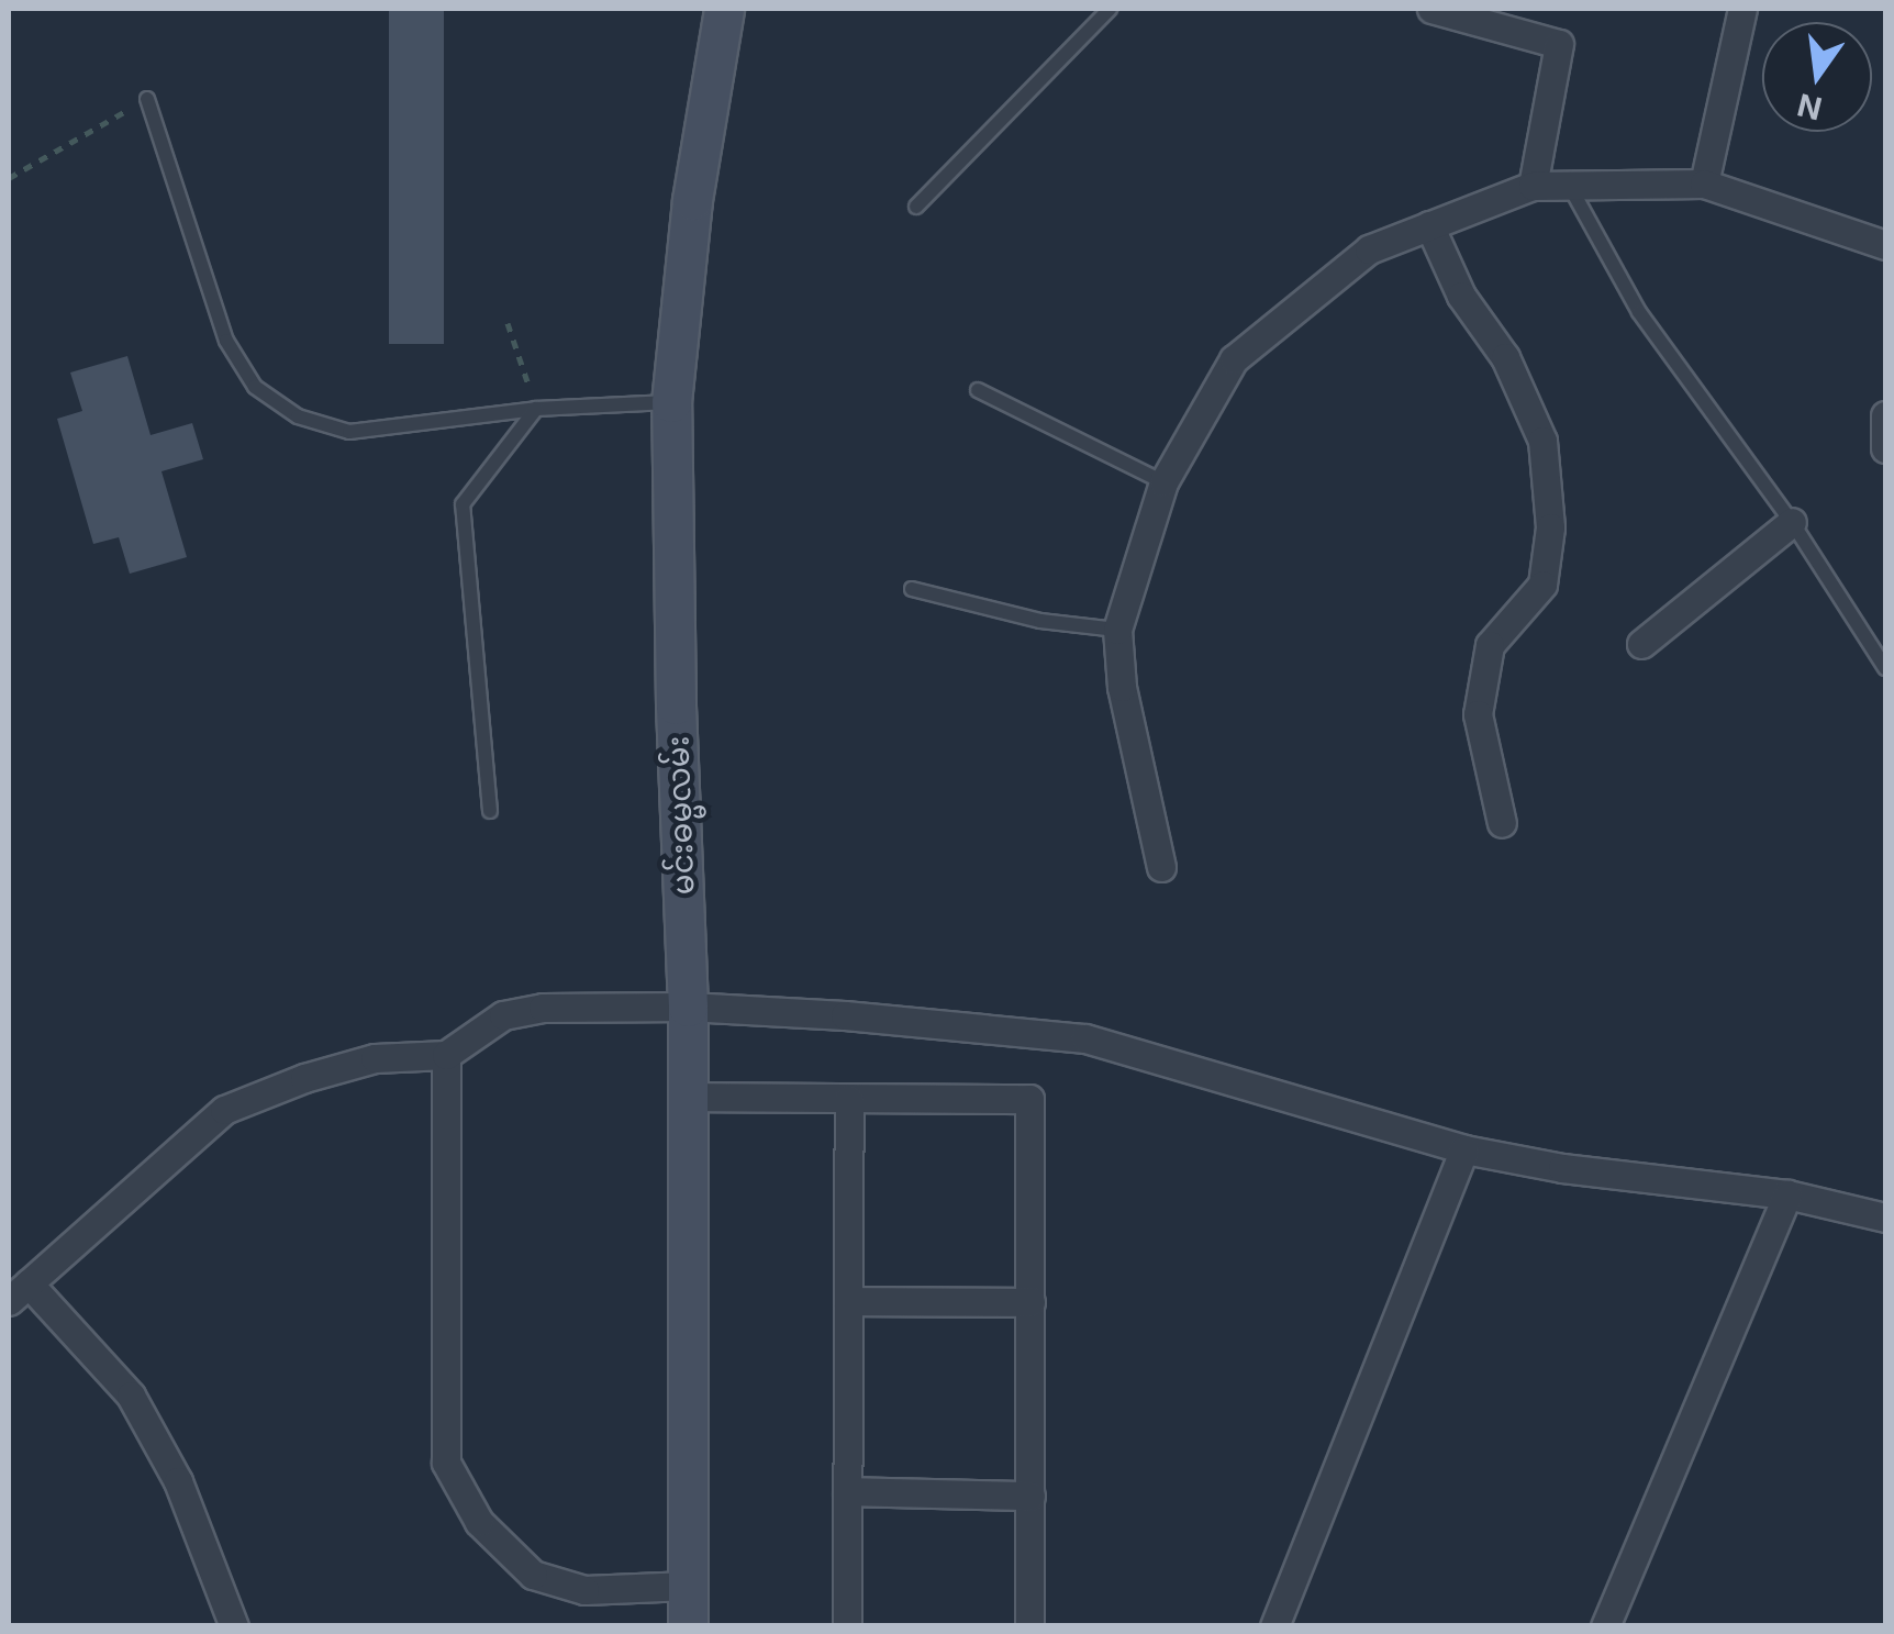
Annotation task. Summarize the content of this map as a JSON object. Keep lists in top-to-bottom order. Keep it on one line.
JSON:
{"streets":{"main road":["မင်းဓမ္မလမ်း"]},"north":"bottom"}
